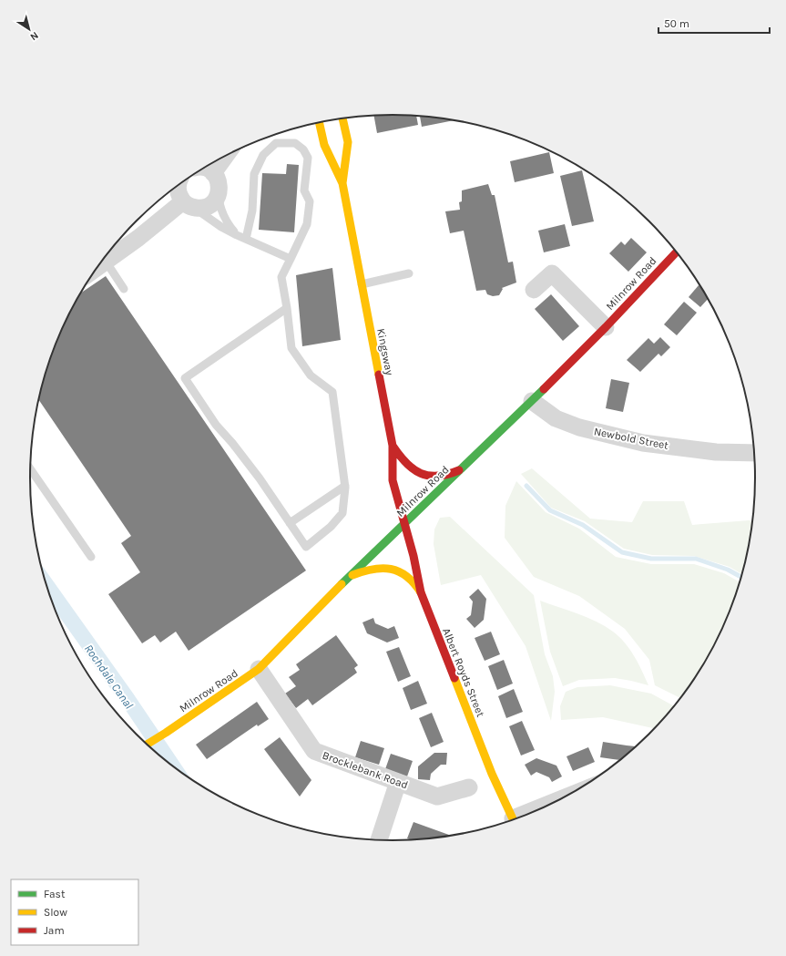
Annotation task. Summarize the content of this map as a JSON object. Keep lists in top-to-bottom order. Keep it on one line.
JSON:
{"streets":{"main road":["Milnrow Road","Kingsway","Albert Royds Street"],"street":["Newbold Street","Brocklebank Road"]},"crossings":[["Milnrow Road","Kingsway"],["Milnrow Road","Newbold Street"],["Milnrow Road","Albert Royds Street"],["Milnrow Road","Brocklebank Road"],["Kingsway","Albert Royds Street"]],"water":["Rochdale Canal"],"legend":["Fast","Slow","Jam"],"scale_bar":"50 m","north":"bottom right"}
